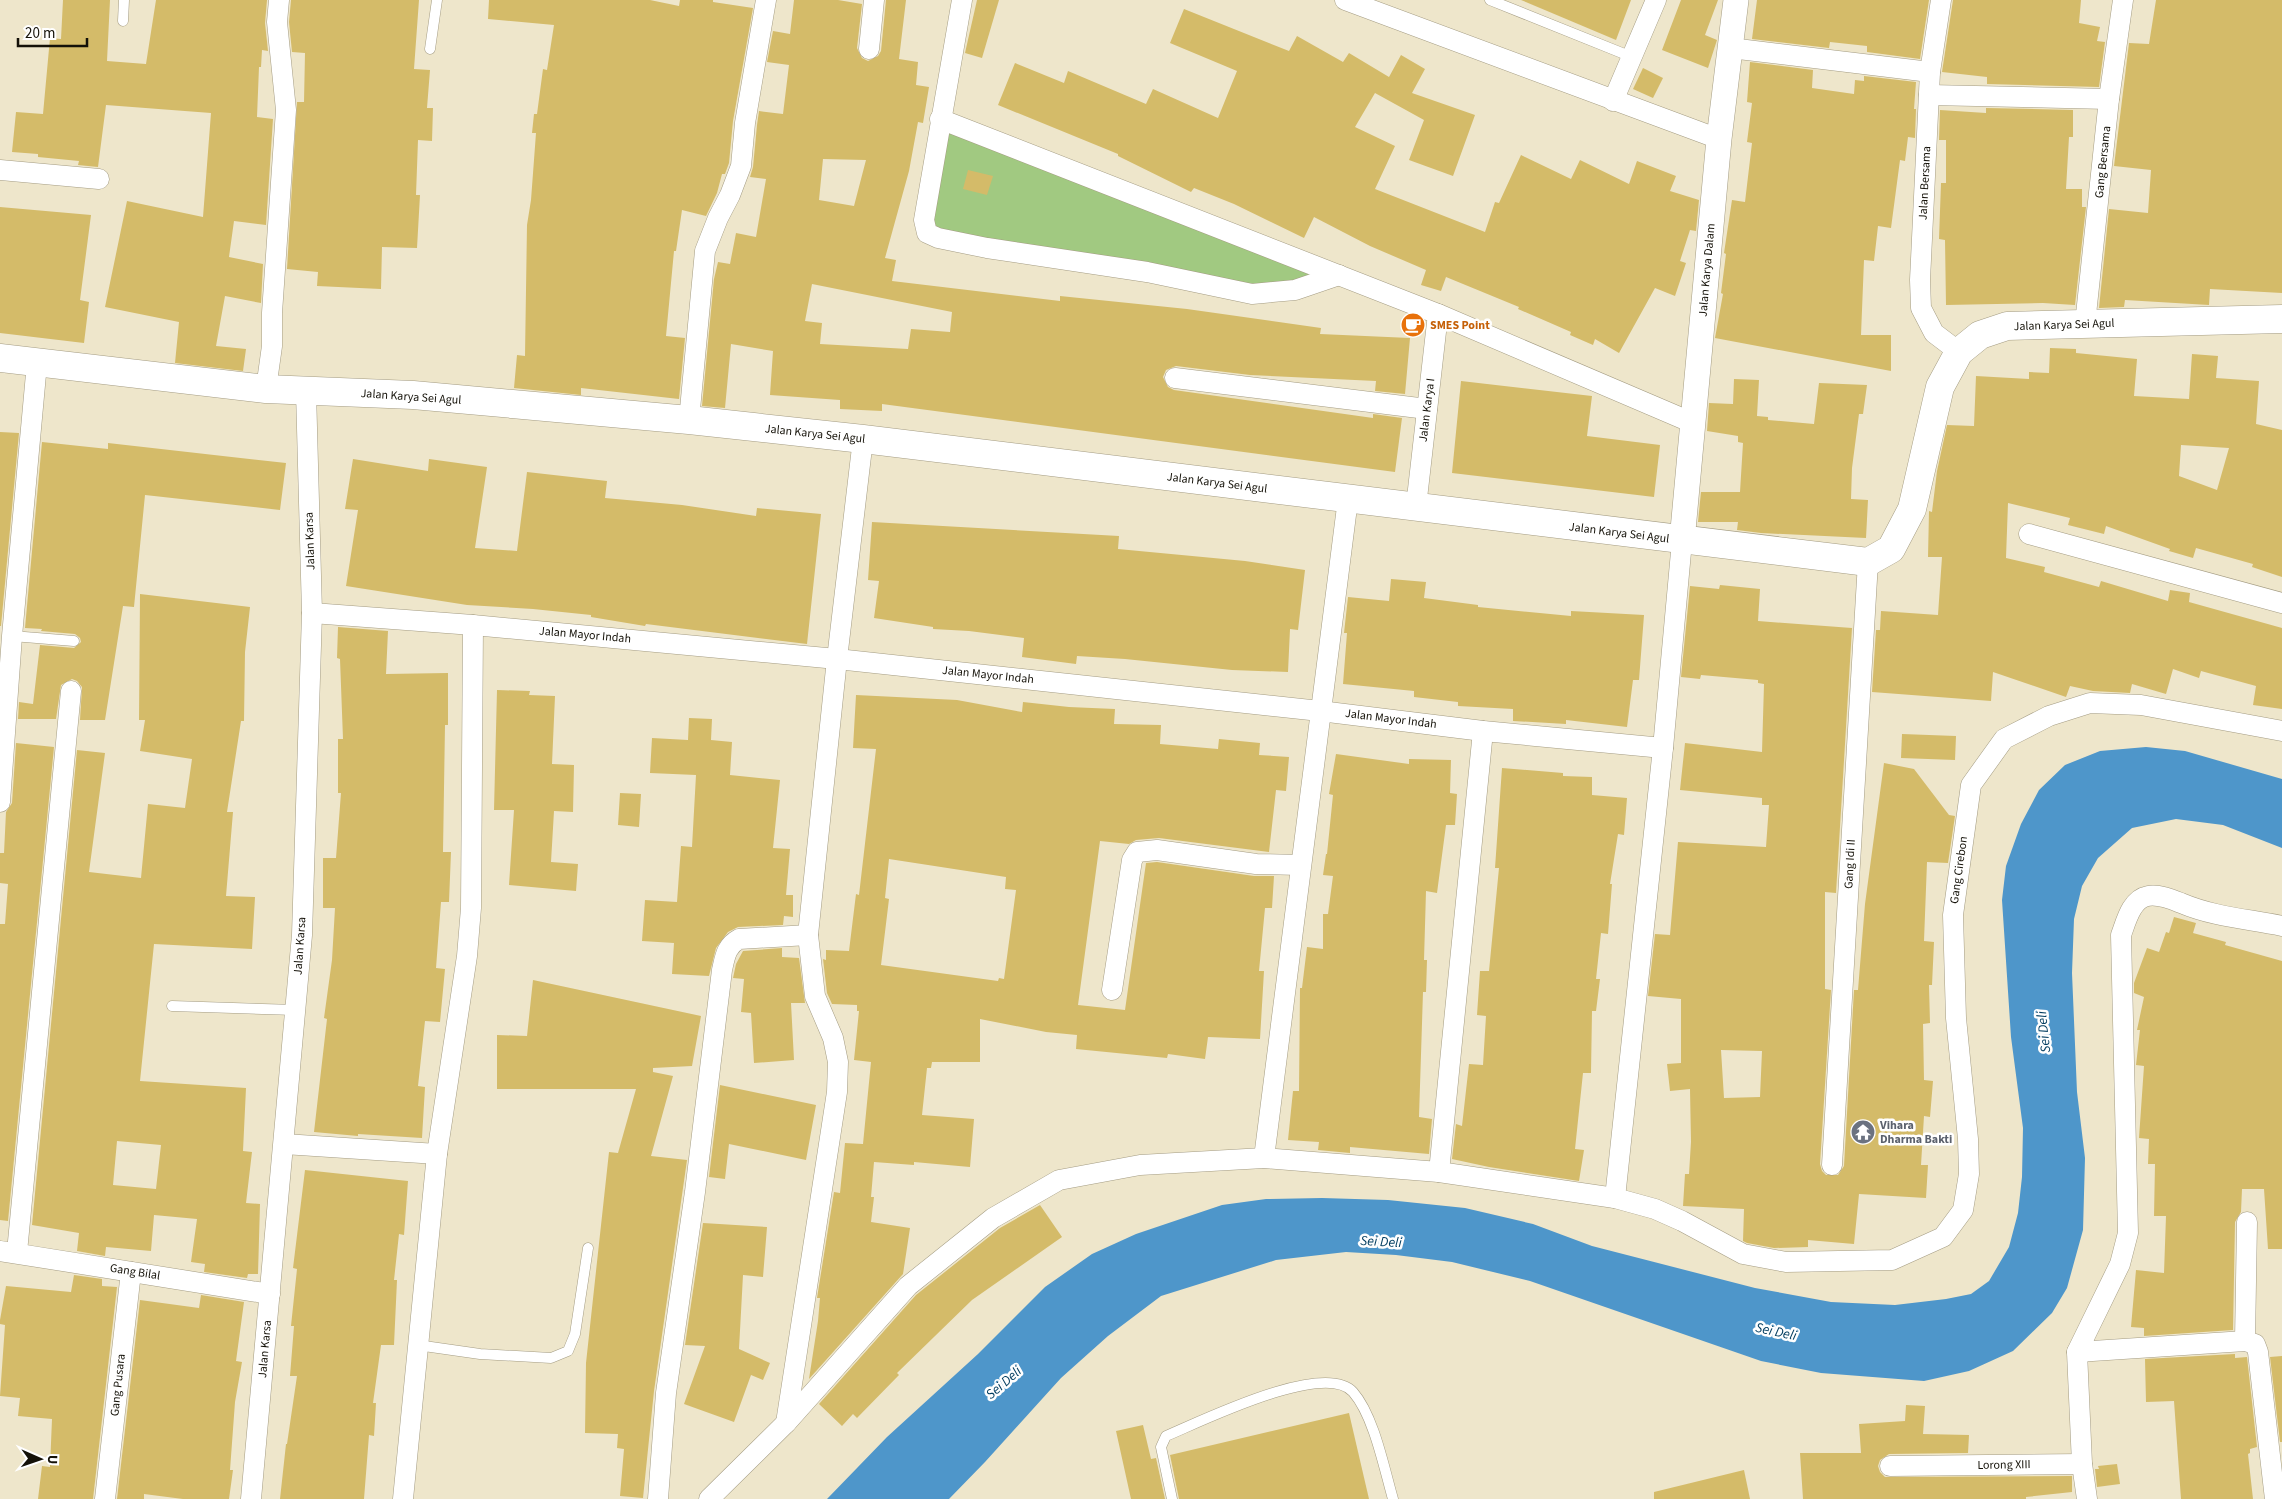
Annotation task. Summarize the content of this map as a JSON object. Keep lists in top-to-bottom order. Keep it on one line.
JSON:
{"streets":{"main road":["Jalan Karya Sei Agul"],"street":["Gang Bersama","Jalan Bersama","Jalan Karya Dalam","Jalan Karya I","Jalan Karsa","Jalan Mayor Indah","Gang Idi II","Gang Cirebon","Gang Bilal","Gang Pusara","Lorong XIII"]},"crossings":[["Gang Bersama","Jalan Karya Sei Agul"],["Jalan Bersama","Jalan Karya Sei Agul"],["Jalan Karya Dalam","Jalan Karya Sei Agul"],["Jalan Karya Sei Agul","Jalan Karya I"],["Jalan Karya Sei Agul","Jalan Karsa"],["Jalan Karya Sei Agul","Gang Idi II"],["Jalan Karsa","Jalan Mayor Indah"],["Jalan Karsa","Gang Bilal"],["Gang Bilal","Gang Pusara"]],"water":["Sei Deli"],"places":{"cafe":["SMES Point"],"temple":["Vihara Dharma Bakti"]},"scale_bar":"20 m","north":"right"}
